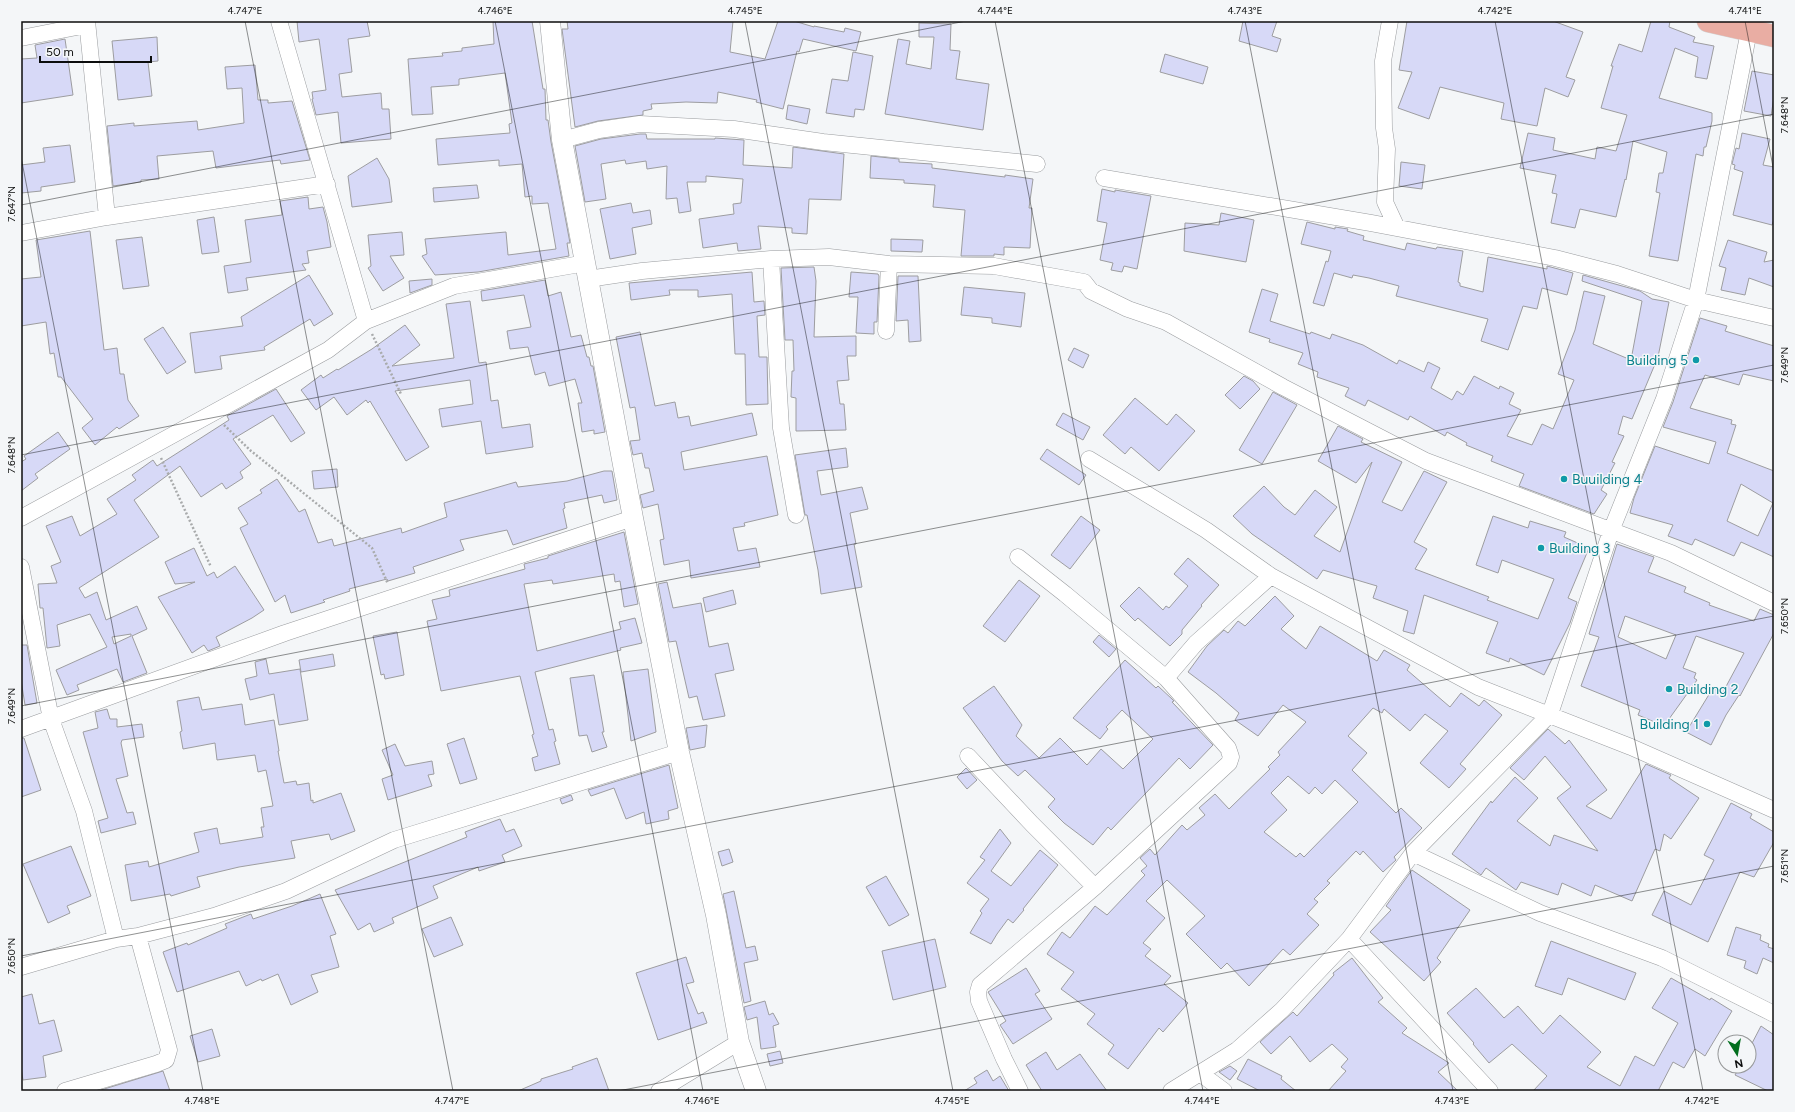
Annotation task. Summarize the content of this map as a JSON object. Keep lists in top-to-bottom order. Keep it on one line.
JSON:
{"places":["Building 5","Buuilding 4","Building 3","Building 2","Building 1"],"scale_bar":"50 m","north":"bottom","coordinates":["4.747°E","4.746°E","4.745°E","4.744°E","4.743°E","4.742°E","4.741°E","7.648°N","7.647°N","7.649°N","7.650°N","7.651°N","4.748°E"]}
